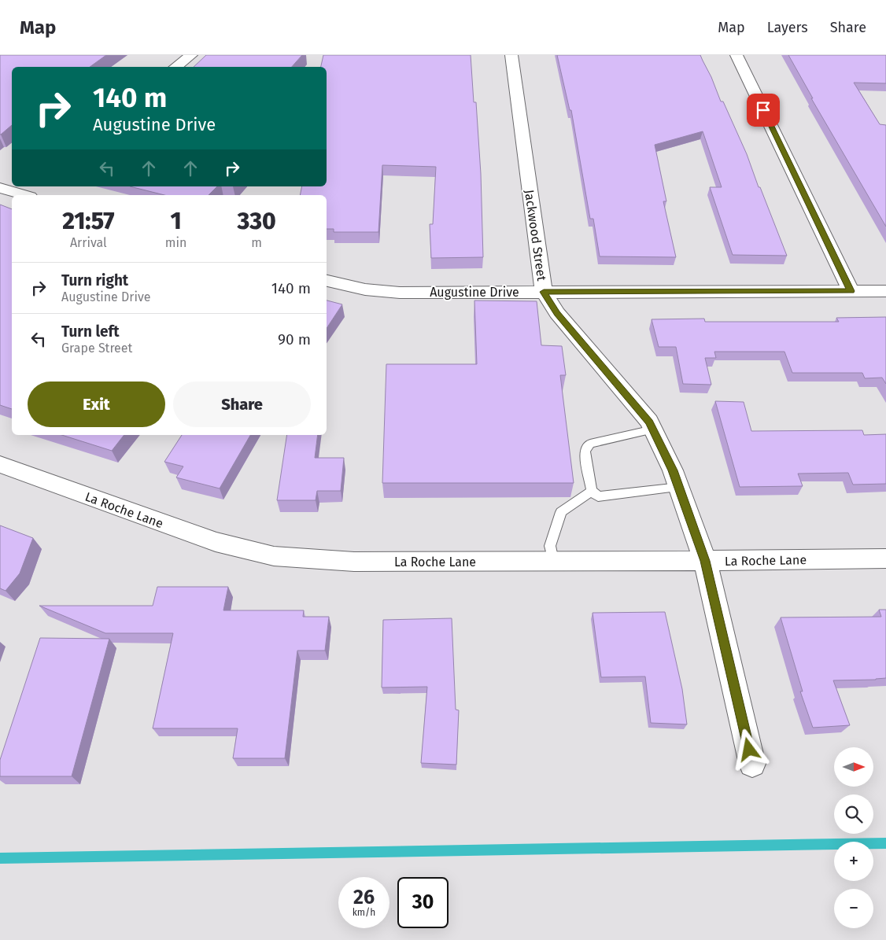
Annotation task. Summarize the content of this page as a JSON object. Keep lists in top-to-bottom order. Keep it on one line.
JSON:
{"streets":{"street":["Jackwood Street","Augustine Drive","La Roche Lane"]},"crossings":[["Jackwood Street","Augustine Drive"],["Jackwood Street","La Roche Lane"]],"north":"right","page":{"header":"Map","nav":["Map","Layers","Share"],"turn":["140 m","Augustine Drive"],"eta":["21:57","Arrival","1","min","330","m"],"list":[{"name":"Turn right","note":"Augustine Drive","value":"140 m"},{"name":"Turn left","note":"Grape Street","value":"90 m"}],"buttons":["Exit","Share"],"map_buttons":["+","−"],"speed":"26 km/h","limit":"30"}}
